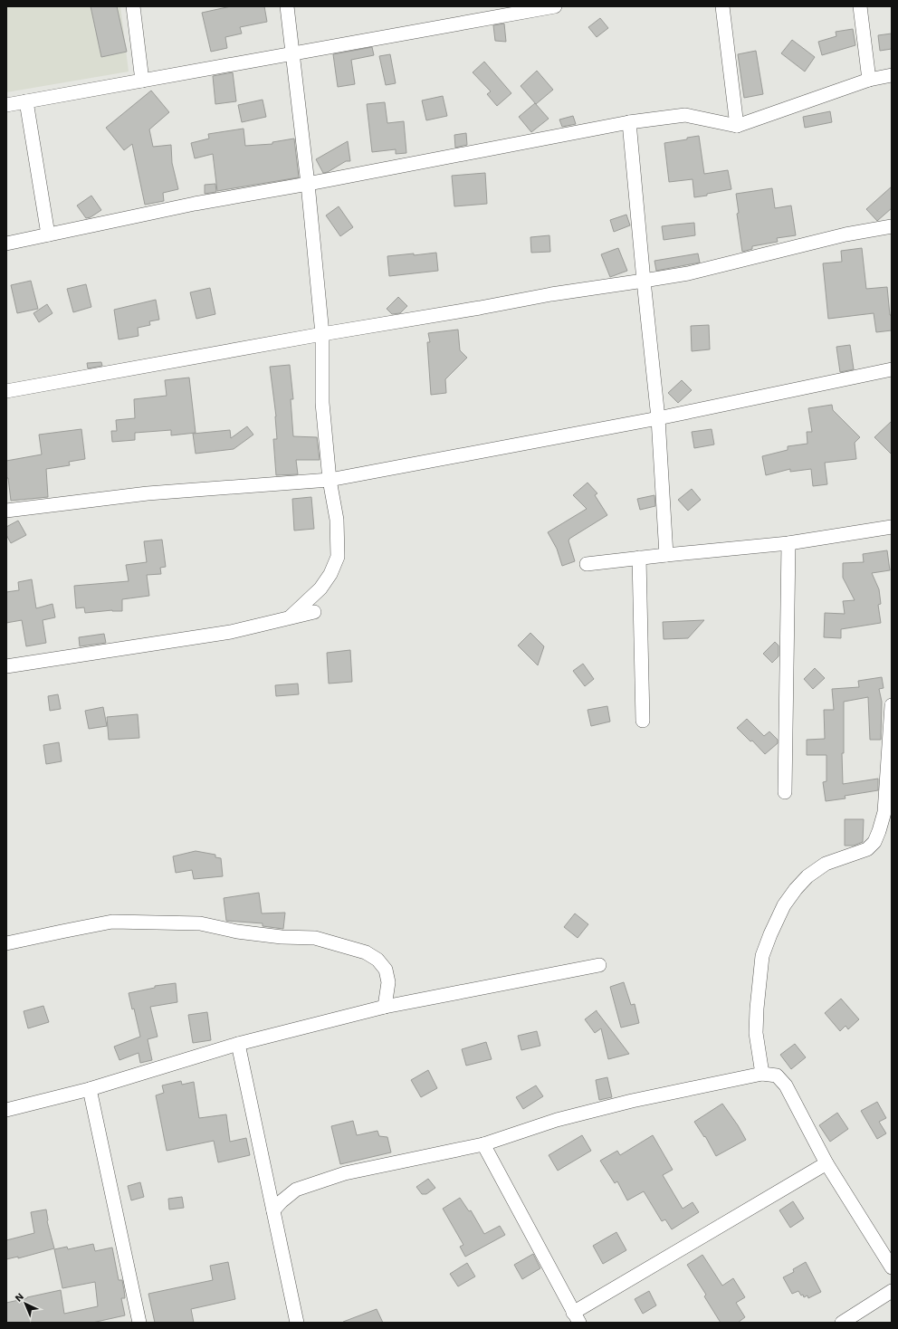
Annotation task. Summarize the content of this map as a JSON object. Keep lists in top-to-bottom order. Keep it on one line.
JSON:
{"north":"top left"}
